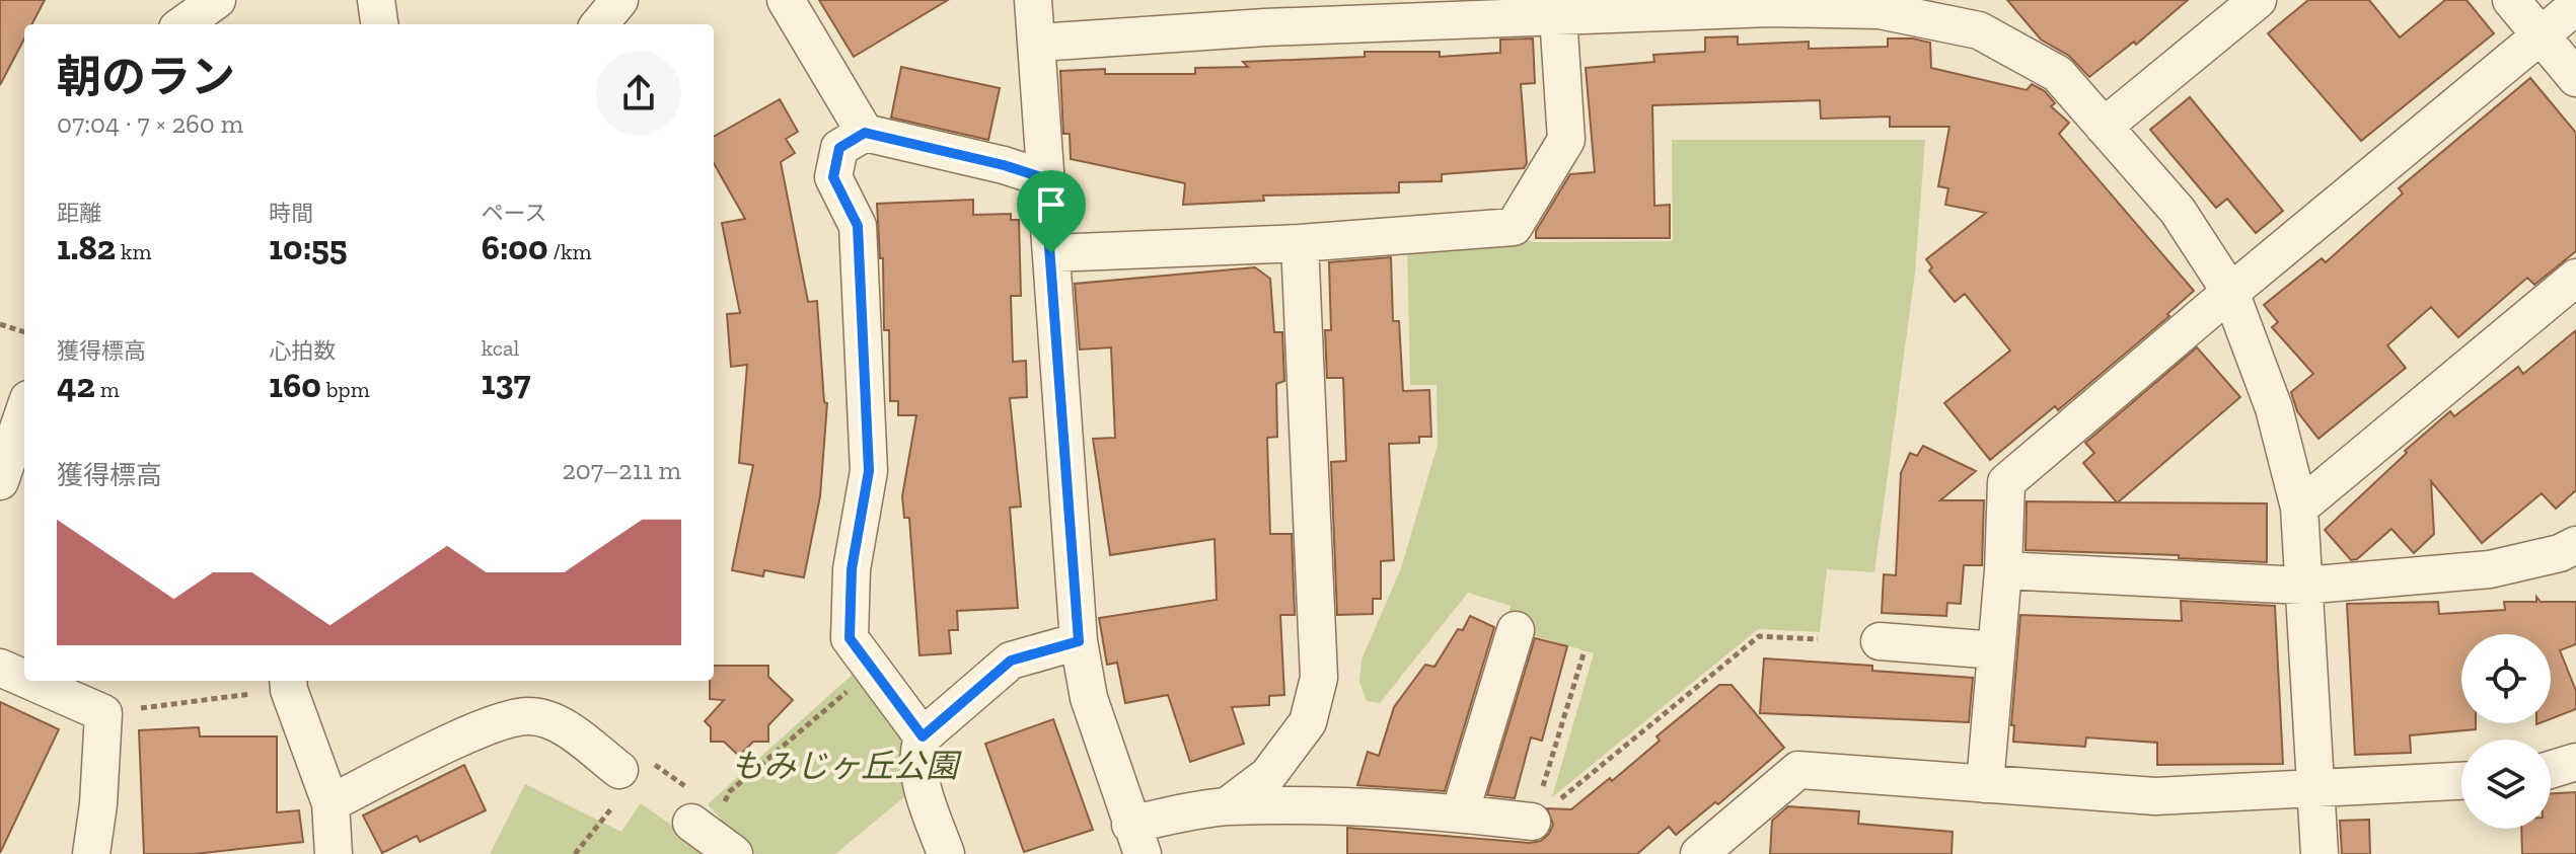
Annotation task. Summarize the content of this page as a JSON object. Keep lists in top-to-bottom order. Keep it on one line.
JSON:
{"parks":["もみじヶ丘公園"],"page":{"heading":["朝のラン","07:04 · 7 × 260 m"],"stats":[["距離","1.82 km"],["時間","10:55"],["ペース","6:00 /km"],["獲得標高","42 m"],["心拍数","160 bpm"],["kcal","137"]],"chart":["獲得標高","207–211 m"]}}
